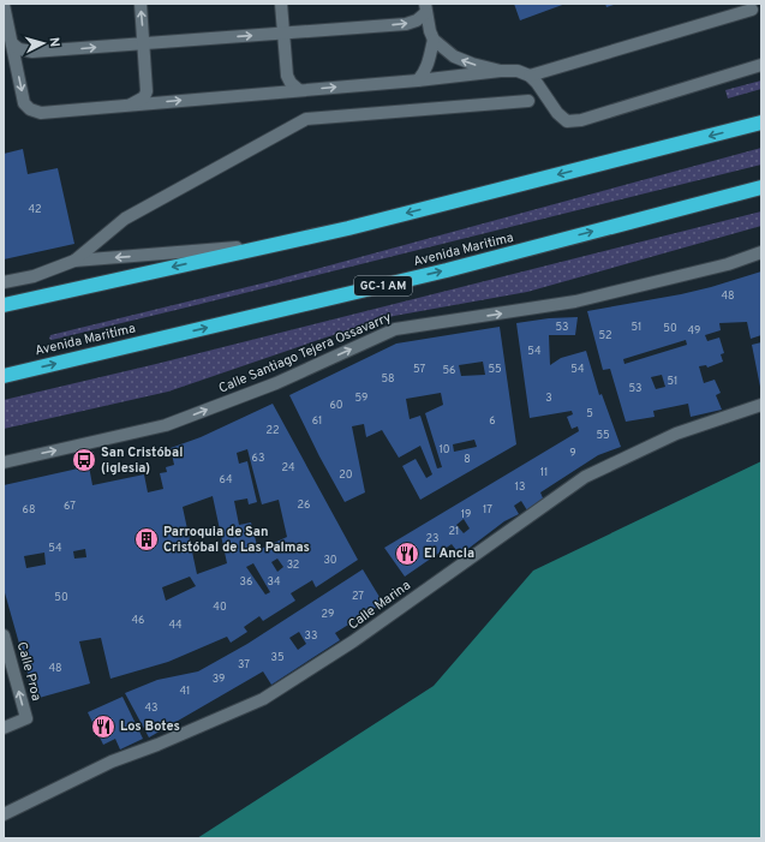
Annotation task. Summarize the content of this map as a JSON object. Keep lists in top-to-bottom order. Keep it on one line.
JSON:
{"streets":{"highway":["Avenida Maritima","GC-1 AM"],"street":["Calle Santiago Tejera Ossavarry","Calle Marina","Calle Proa"]},"one_way":["Calle Santiago Tejera Ossavarry","Calle Proa"],"places":{"bus stop":["San Cristóbal (iglesia)"],"building":["Parroquia de San Cristóbal de Las Palmas"],"restaurant":["El Ancla","Los Botes"]},"house_numbers":["42","48","53","51","50","49","52","54","57","55","54","56","58","51","53","59","3","60","5","61","6","22","55","10","9","63","8","24","11","20","64","13","26","67","68","17","19","21","23","54","30","32","36","34","27","50","40","29","46","44","33","35","37","48","39","41","43"],"north":"right"}
